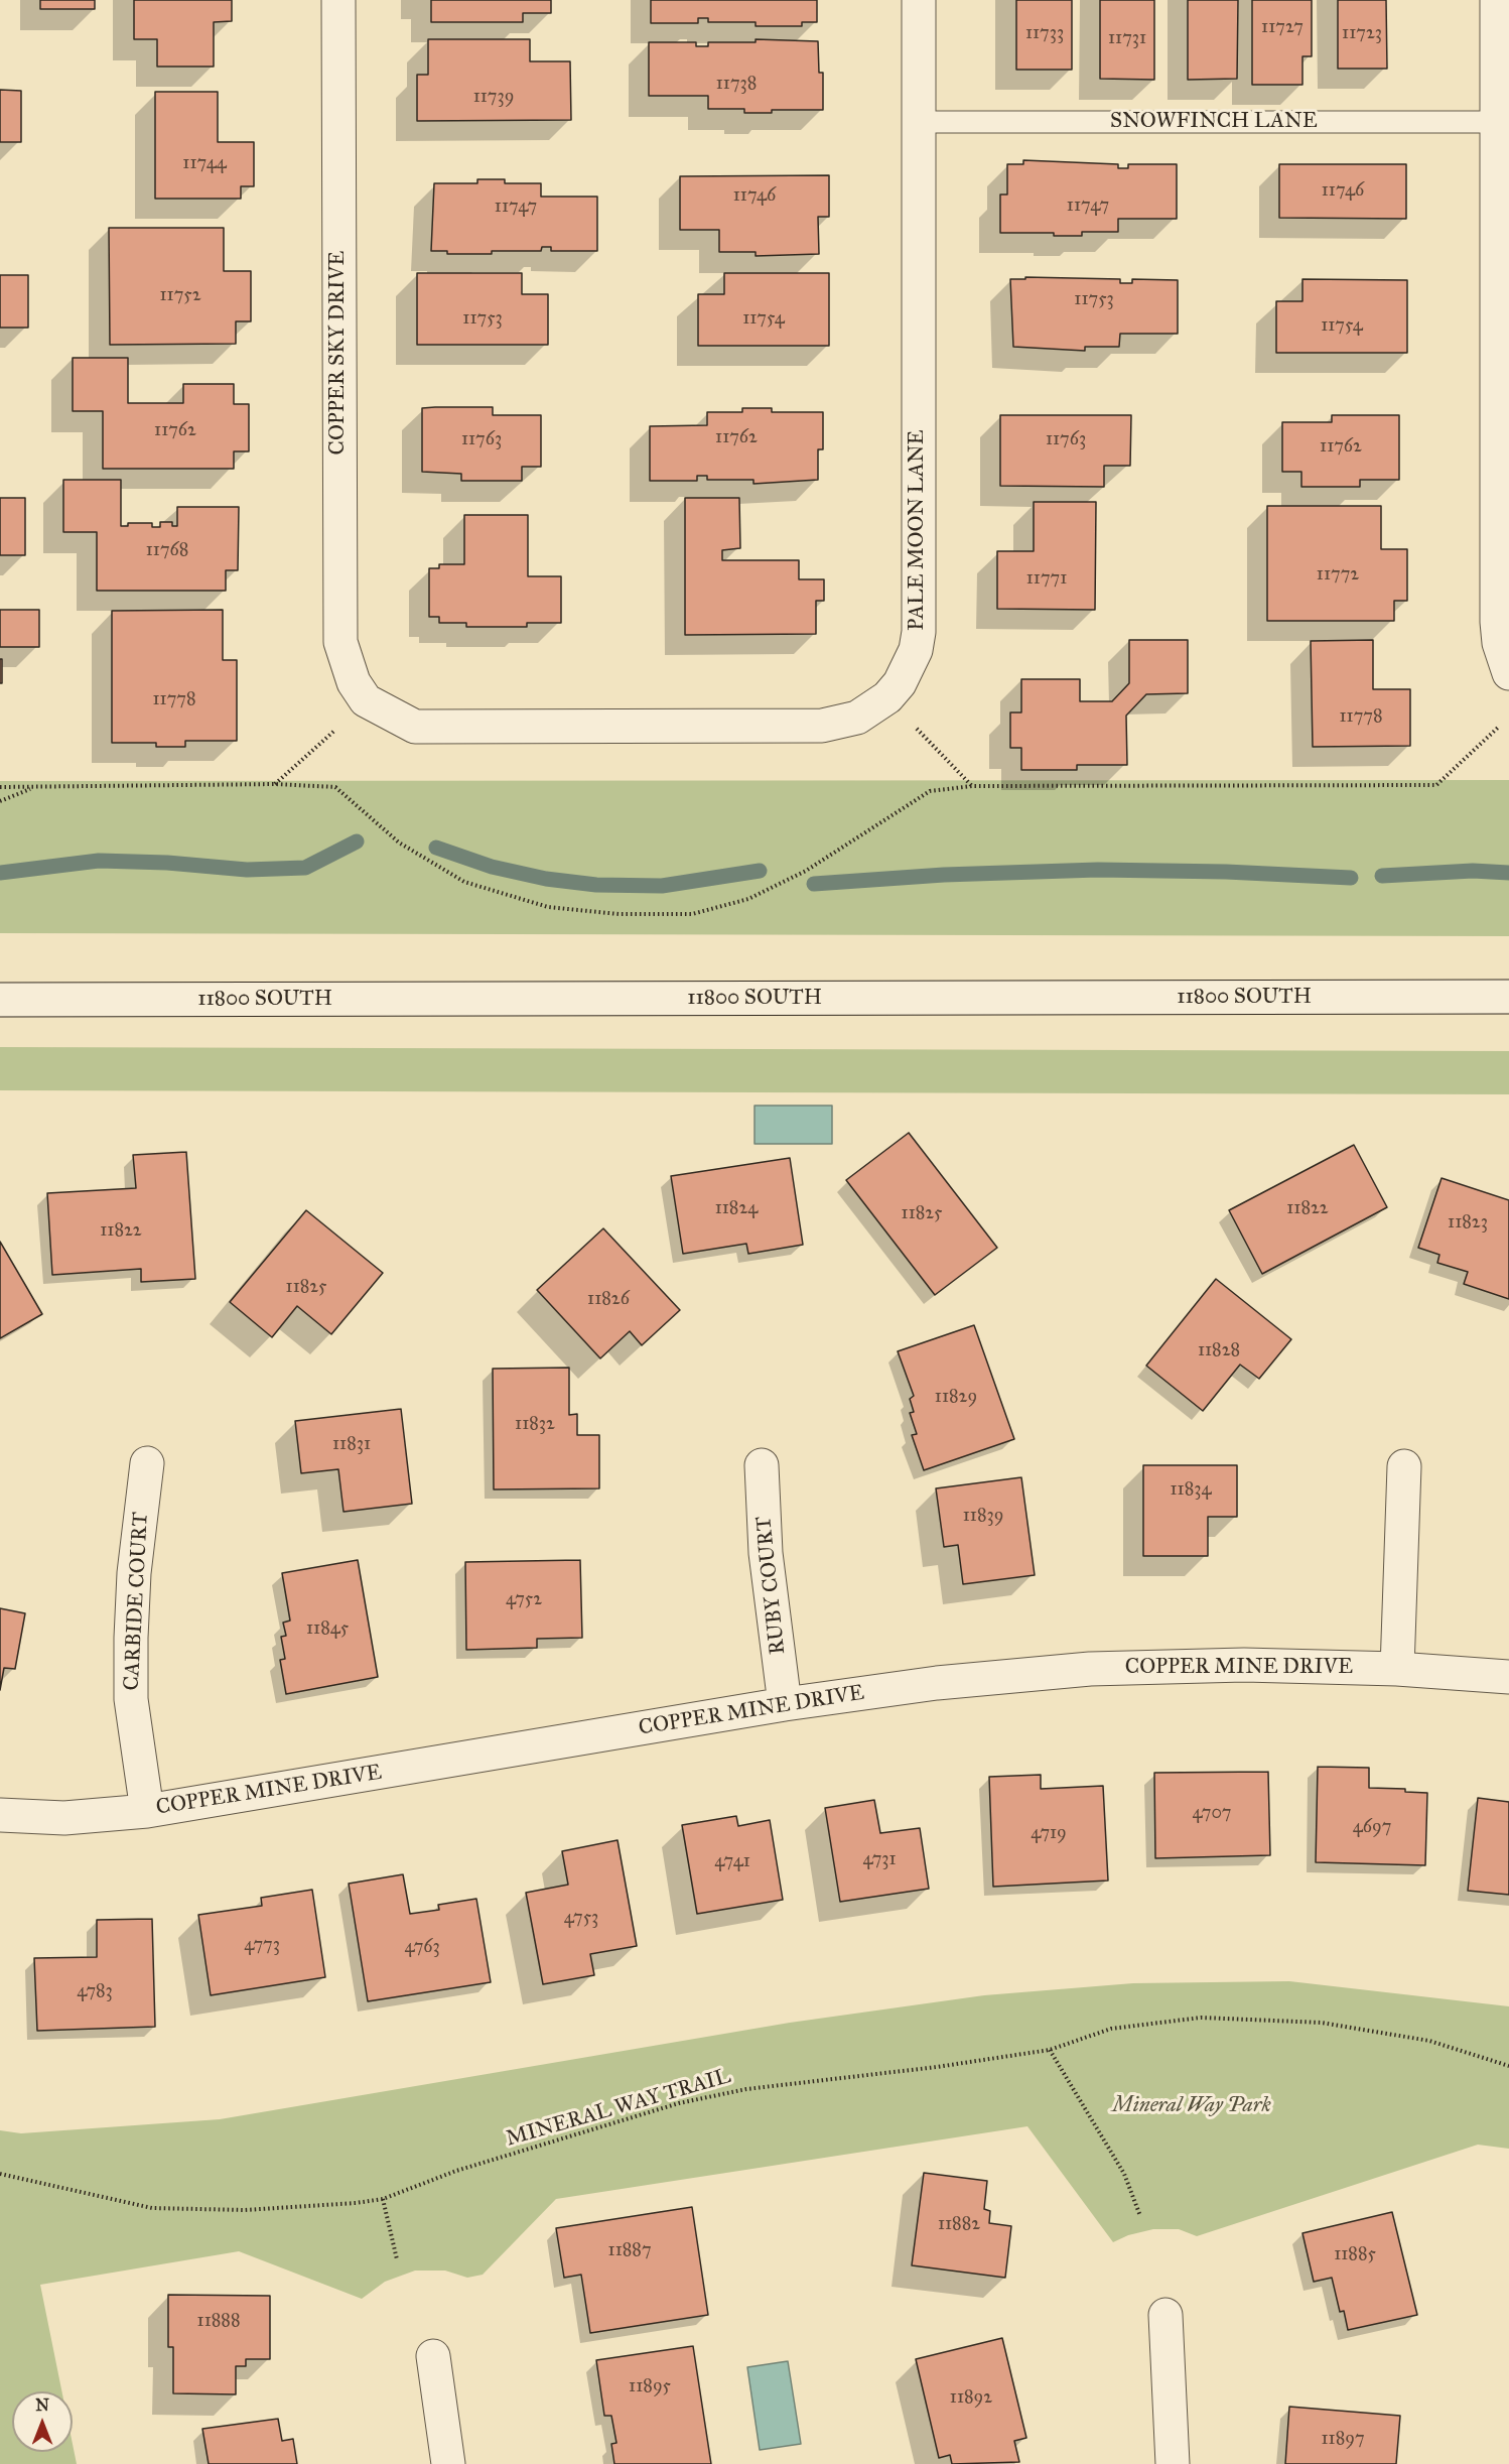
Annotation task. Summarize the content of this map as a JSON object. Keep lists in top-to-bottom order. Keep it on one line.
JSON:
{"streets":{"street":["COPPER SKY DRIVE","PALE MOON LANE","11800 SOUTH","RUBY COURT","CARBIDE COURT","COPPER MINE DRIVE"],"lane":["SNOWFINCH LANE"],"path":["MINERAL WAY TRAIL"]},"crossings":[["SNOWFINCH LANE","PALE MOON LANE"],["COPPER SKY DRIVE","PALE MOON LANE"],["RUBY COURT","COPPER MINE DRIVE"],["CARBIDE COURT","COPPER MINE DRIVE"]],"parks":["Mineral Way Park"],"house_numbers":["11727","11733","11723","11731","11738","11739","11744","11746","11746","11747","11747","11752","11753","11753","11754","11754","11762","11762","11763","11763","11762","11768","11772","11771","11778","11778","11824","11822","11825","11823","11822","11825","11826","11828","11829","11832","11831","11834","11839","4752","11845","4707","4697","4719","4731","4741","4753","4773","4763","4783","11882","11887","11885","11888","11895","11892","11897"],"north":"top"}
